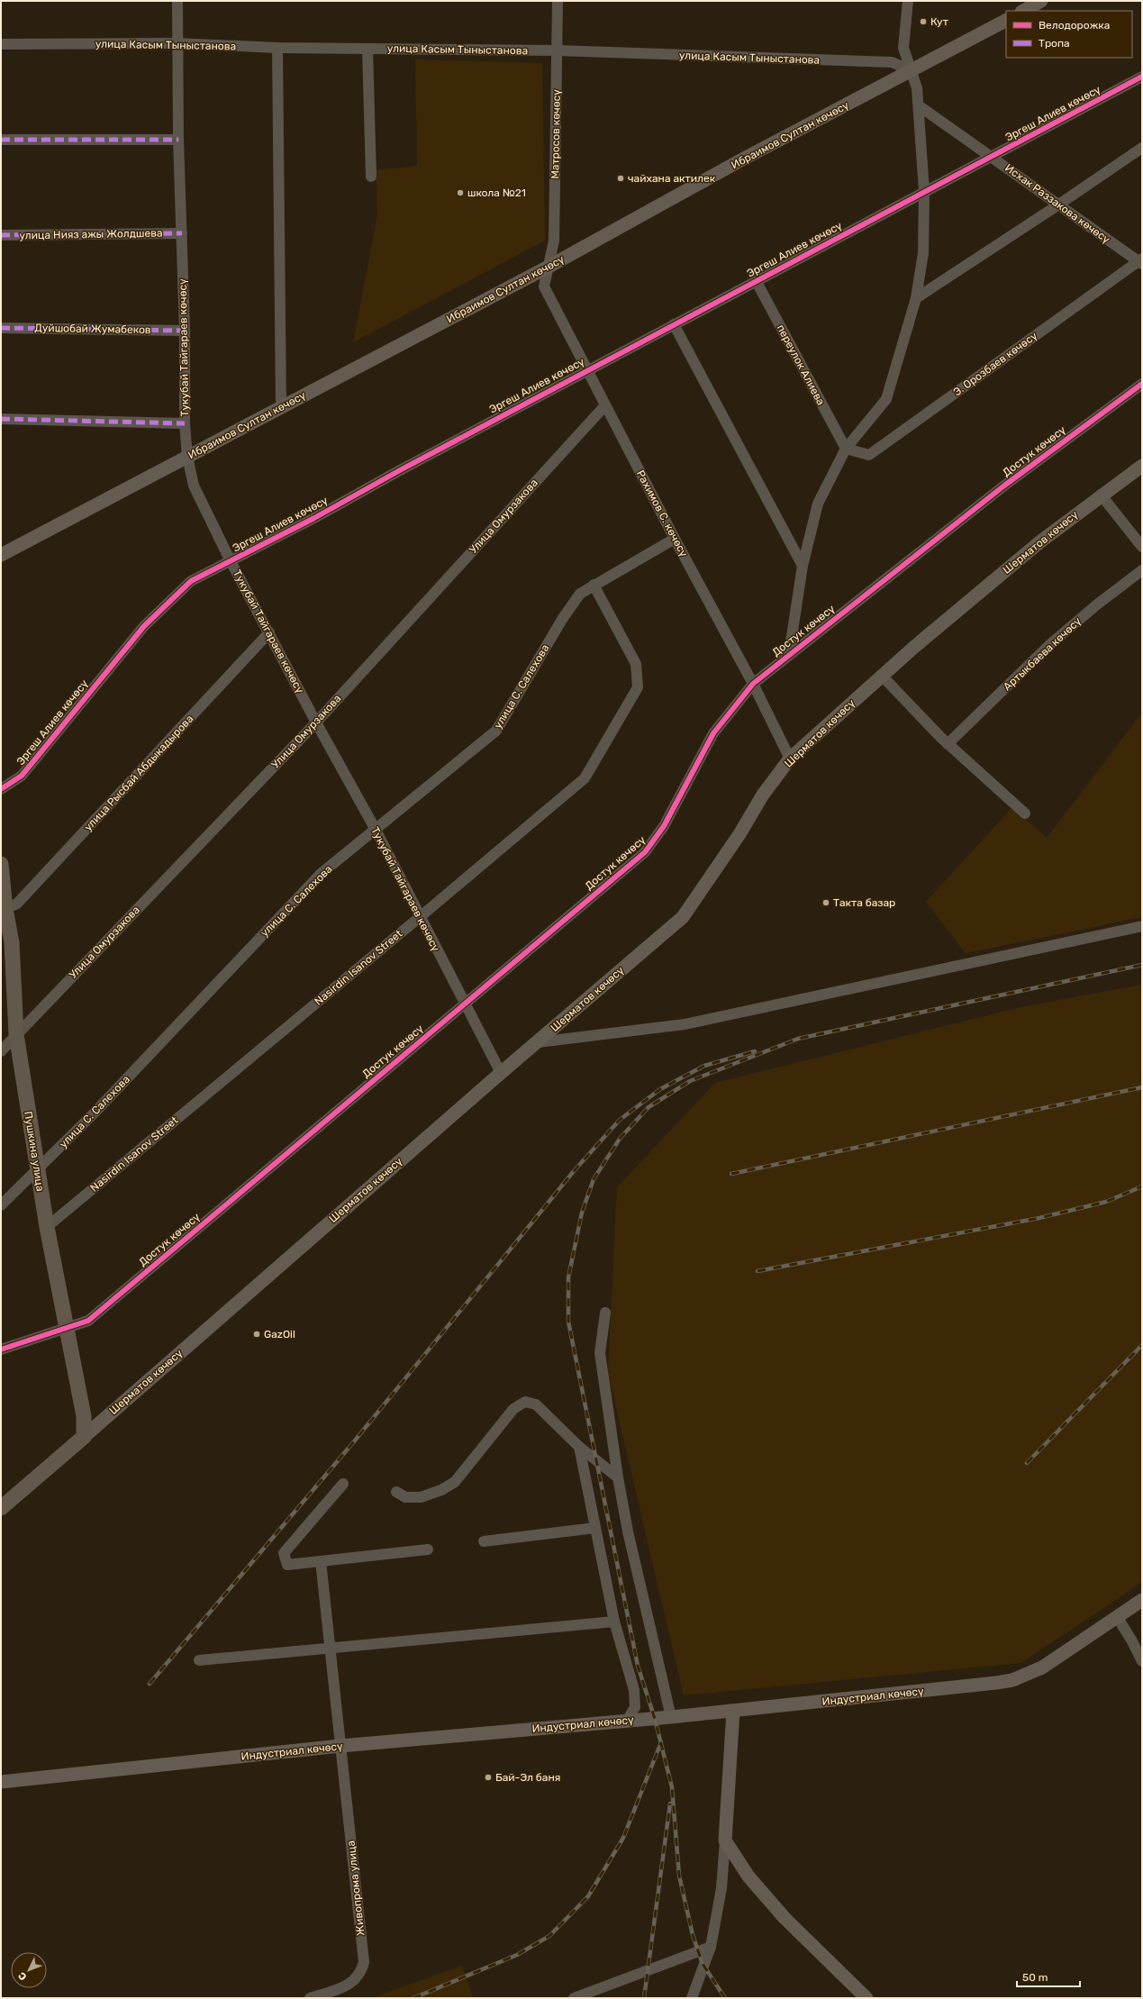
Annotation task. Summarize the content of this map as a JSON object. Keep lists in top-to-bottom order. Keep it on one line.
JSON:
{"streets":{"highway":["Шерматов көчөсү","Пушкина улица"],"main road":["Ибраимов Султан көчөсү","Индустриал көчөсү"],"street":["улица Касым Тыныстанова","Эргеш Алиев көчөсү","Матросов көчөсү","Исхак Раззакова көчөсү","улица Нияз ажы Жолдшева","Дуйшобай Жумабеков","Тукубай Тайгараев көчөсү","Э. Орозбаев көчөсү","переулок Алиева","Достук көчөсү","Рахимов С. көчөсү","Улица Омурзакова","Артыкбаева көчөсү","улица С. Салехова","улица Рысбай Абдыкадырова","Nasirdin Isanov Street","Живопрома улица"]},"crossings":[["улица Касым Тыныстанова","Матросов көчөсү"],["улица Касым Тыныстанова","Ибраимов Султан көчөсү"],["улица Касым Тыныстанова","Тукубай Тайгараев көчөсү"],["Эргеш Алиев көчөсү","Исхак Раззакова көчөсү"],["Эргеш Алиев көчөсү","Тукубай Тайгараев көчөсү"],["Эргеш Алиев көчөсү","переулок Алиева"],["Эргеш Алиев көчөсү","Рахимов С. көчөсү"],["Матросов көчөсү","Ибраимов Султан көчөсү"],["Матросов көчөсү","Рахимов С. көчөсү"],["Ибраимов Султан көчөсү","Тукубай Тайгараев көчөсү"],["Ибраимов Султан көчөсү","Рахимов С. көчөсү"],["Исхак Раззакова көчөсү","Э. Орозбаев көчөсү"],["улица Нияз ажы Жолдшева","Тукубай Тайгараев көчөсү"],["Дуйшобай Жумабеков","Тукубай Тайгараев көчөсү"],["Тукубай Тайгараев көчөсү","Достук көчөсү"],["Тукубай Тайгараев көчөсү","Улица Омурзакова"],["Тукубай Тайгараев көчөсү","Шерматов көчөсү"],["Тукубай Тайгараев көчөсү","улица С. Салехова"],["Тукубай Тайгараев көчөсү","улица Рысбай Абдыкадырова"],["Тукубай Тайгараев көчөсү","Nasirdin Isanov Street"],["Э. Орозбаев көчөсү","переулок Алиева"],["Достук көчөсү","Рахимов С. көчөсү"],["Достук көчөсү","Пушкина улица"],["Рахимов С. көчөсү","Улица Омурзакова"],["Рахимов С. көчөсү","Шерматов көчөсү"],["Рахимов С. көчөсү","улица С. Салехова"],["Улица Омурзакова","Пушкина улица"],["Шерматов көчөсү","Пушкина улица"],["улица С. Салехова","Nasirdin Isanov Street"],["улица С. Салехова","Пушкина улица"],["улица Рысбай Абдыкадырова","Пушкина улица"],["Nasirdin Isanov Street","Пушкина улица"],["Индустриал көчөсү","Живопрома улица"]],"places":["Кут","чайхана актилек","школа №21","Такта базар","GazOil","Бай-Эл баня"],"legend":["Велодорожка","Тропа"],"scale_bar":"50 m","north":"bottom left"}
